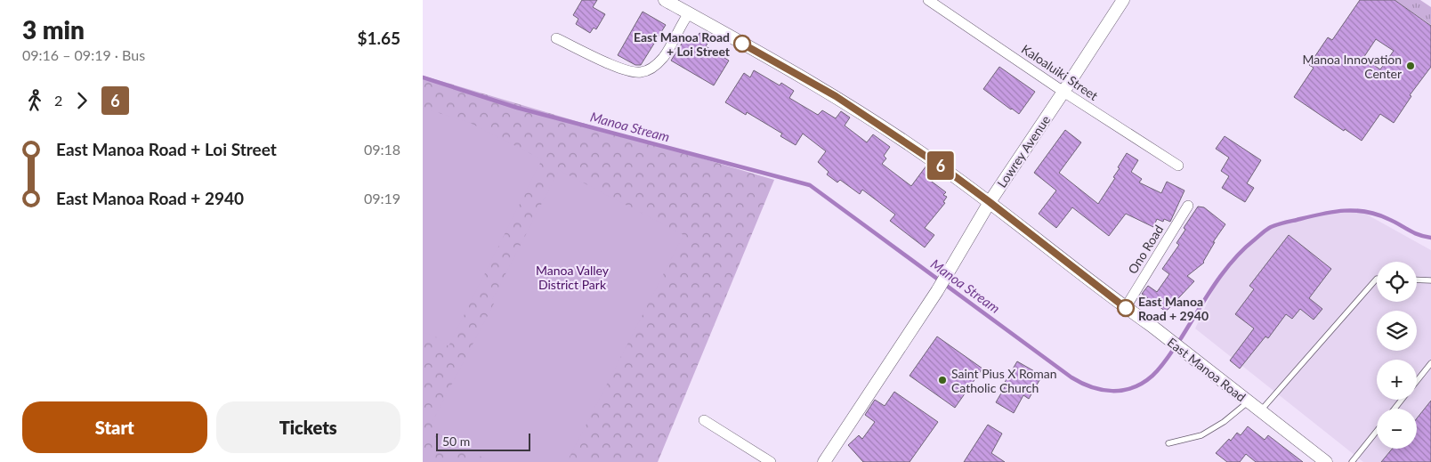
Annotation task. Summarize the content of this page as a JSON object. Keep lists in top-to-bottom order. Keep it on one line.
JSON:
{"streets":{"street":["Kaloaluiki Street","Lowrey Avenue","Ono Road","East Manoa Road"]},"crossings":[["Kaloaluiki Street","Lowrey Avenue"],["Lowrey Avenue","East Manoa Road"],["Ono Road","East Manoa Road"]],"water":["Manoa Stream"],"parks":["Manoa Valley District Park"],"places":["East Manoa Road + Loi Street","Manoa Innovation Center","East Manoa Road + 2940","Saint Pius X Roman Catholic Church"],"lines":["bus line 6"],"scale_bar":"50 m","page":{"heading":["3 min","09:16 – 09:19 · Bus","$1.65"],"on_map":"6","legs":["2","6"],"list":[{"name":"East Manoa Road + Loi Street","value":"09:18"},{"name":"East Manoa Road + 2940","value":"09:19"}],"map_buttons":["+","−"],"buttons":["Start","Tickets"],"scale":"50 m"}}
